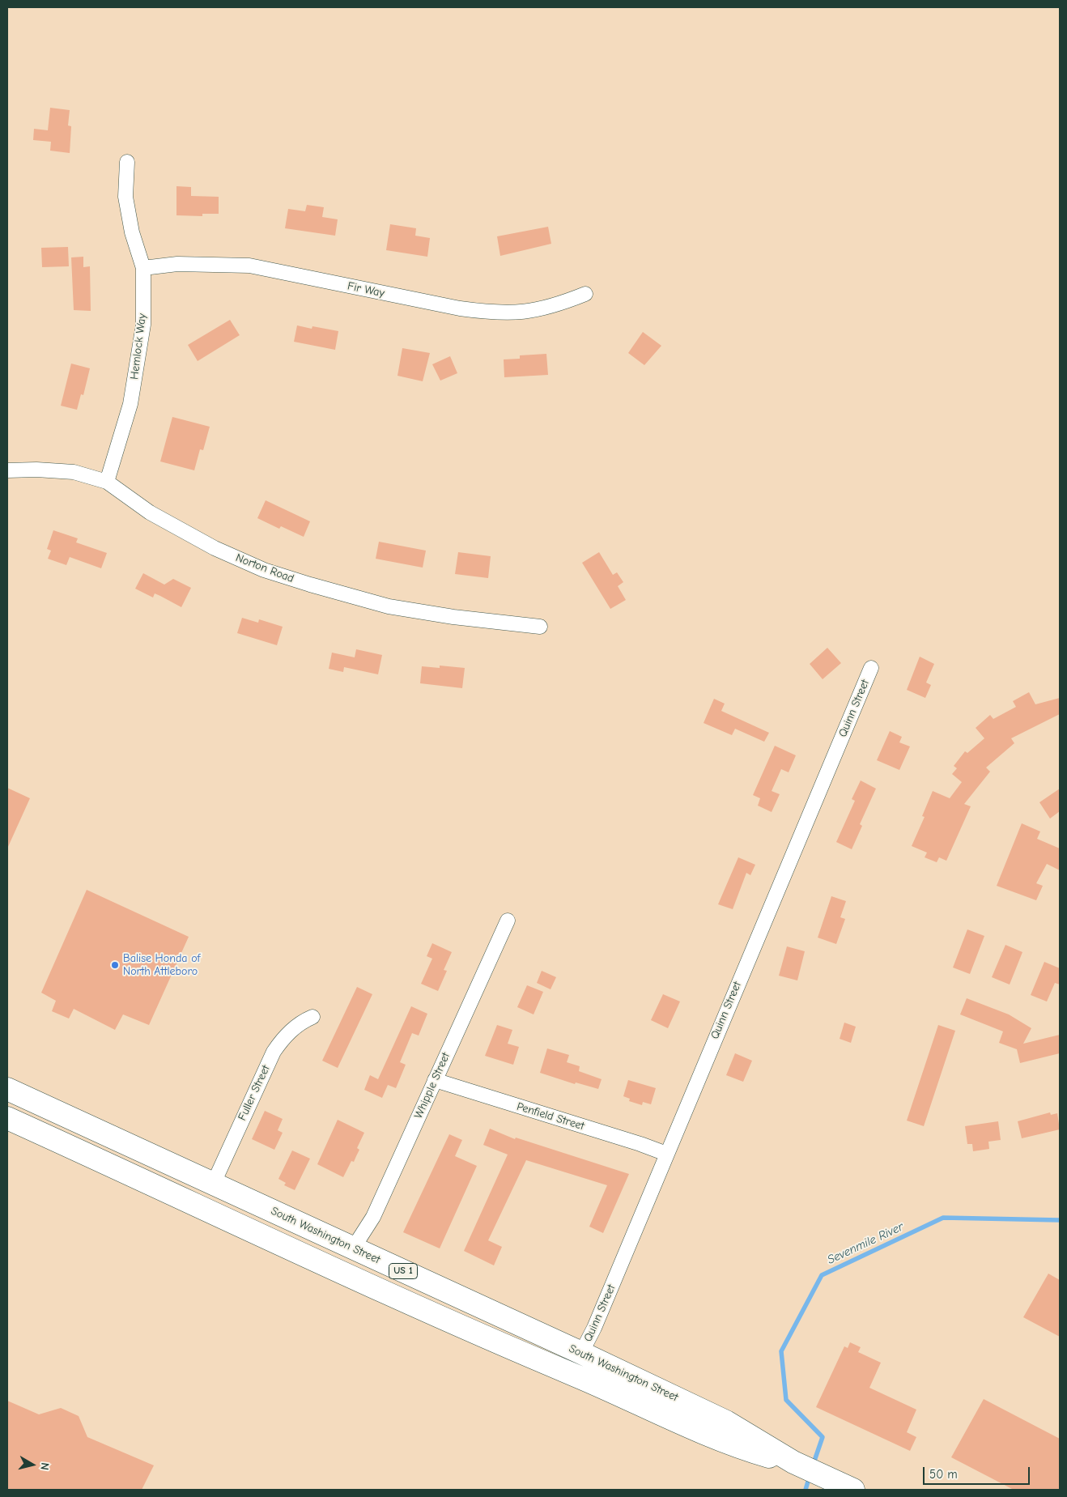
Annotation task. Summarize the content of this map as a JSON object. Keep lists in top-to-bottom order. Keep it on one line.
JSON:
{"streets":{"main road":["South Washington Street","US 1"],"street":["Fir Way","Hemlock Way","Norton Road","Quinn Street","Whipple Street","Fuller Street","Penfield Street"]},"crossings":[["Fir Way","Hemlock Way"],["Hemlock Way","Norton Road"],["Quinn Street","Penfield Street"],["Quinn Street","South Washington Street"],["Whipple Street","Penfield Street"],["Whipple Street","South Washington Street"],["Fuller Street","South Washington Street"]],"water":["Sevenmile River"],"places":["Balise Honda of North Attleboro"],"scale_bar":"50 m","north":"right"}
